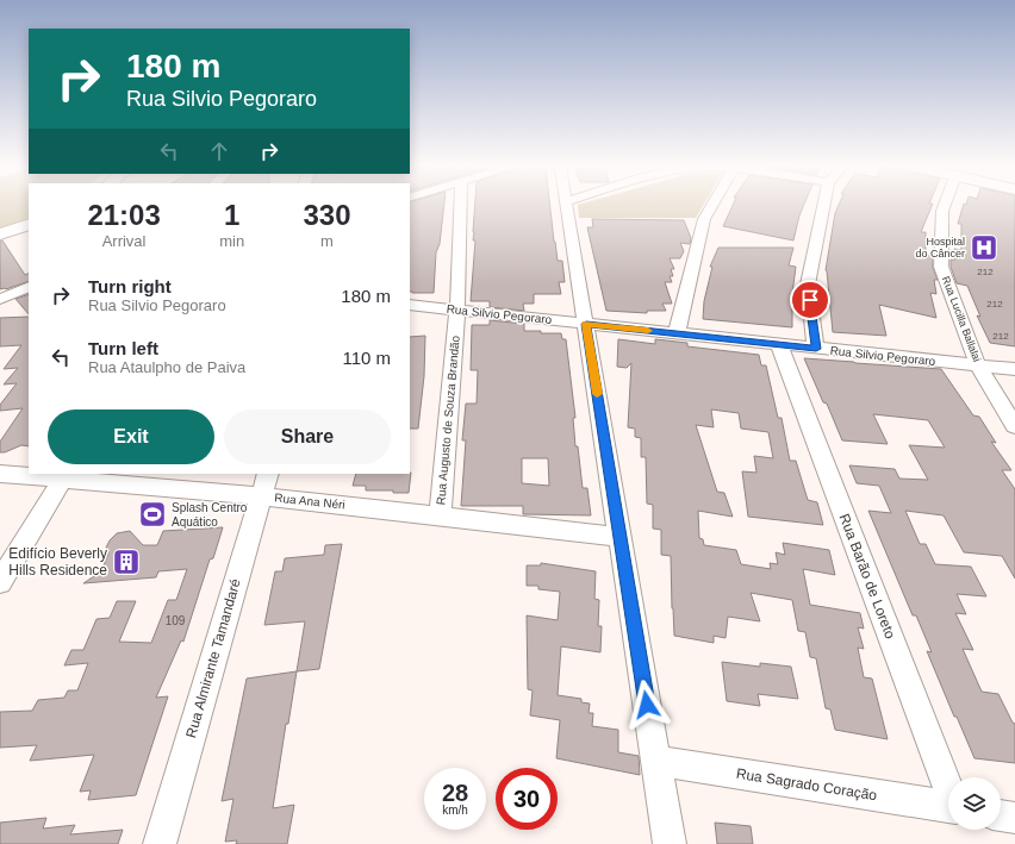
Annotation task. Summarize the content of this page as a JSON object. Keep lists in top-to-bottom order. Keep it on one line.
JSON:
{"streets":{"street":["Rua Silvio Pegoraro","Rua Lucilla Ballalai","Rua Augusto de Souza Brandão","Rua Ana Néri","Rua Barão de Loreto","Rua Almirante Tamandaré","Rua Sagrado Coração"]},"crossings":[["Rua Silvio Pegoraro","Rua Lucilla Ballalai"],["Rua Silvio Pegoraro","Rua Augusto de Souza Brandão"],["Rua Silvio Pegoraro","Rua Barão de Loreto"],["Rua Augusto de Souza Brandão","Rua Ana Néri"],["Rua Ana Néri","Rua Almirante Tamandaré"]],"places":{"hospital":["Hospital do Câncer"],"sports":["Splash Centro Aquático"],"building":["Edifício Beverly Hills Residence"]},"house_numbers":["212","212","212","109"],"page":{"turn":["180 m","Rua Silvio Pegoraro"],"eta":["21:03","Arrival","1","min","330","m"],"list":[{"name":"Turn right","note":"Rua Silvio Pegoraro","value":"180 m"},{"name":"Turn left","note":"Rua Ataulpho de Paiva","value":"110 m"}],"buttons":["Exit","Share"],"speed":"28 km/h","limit":"30"}}
